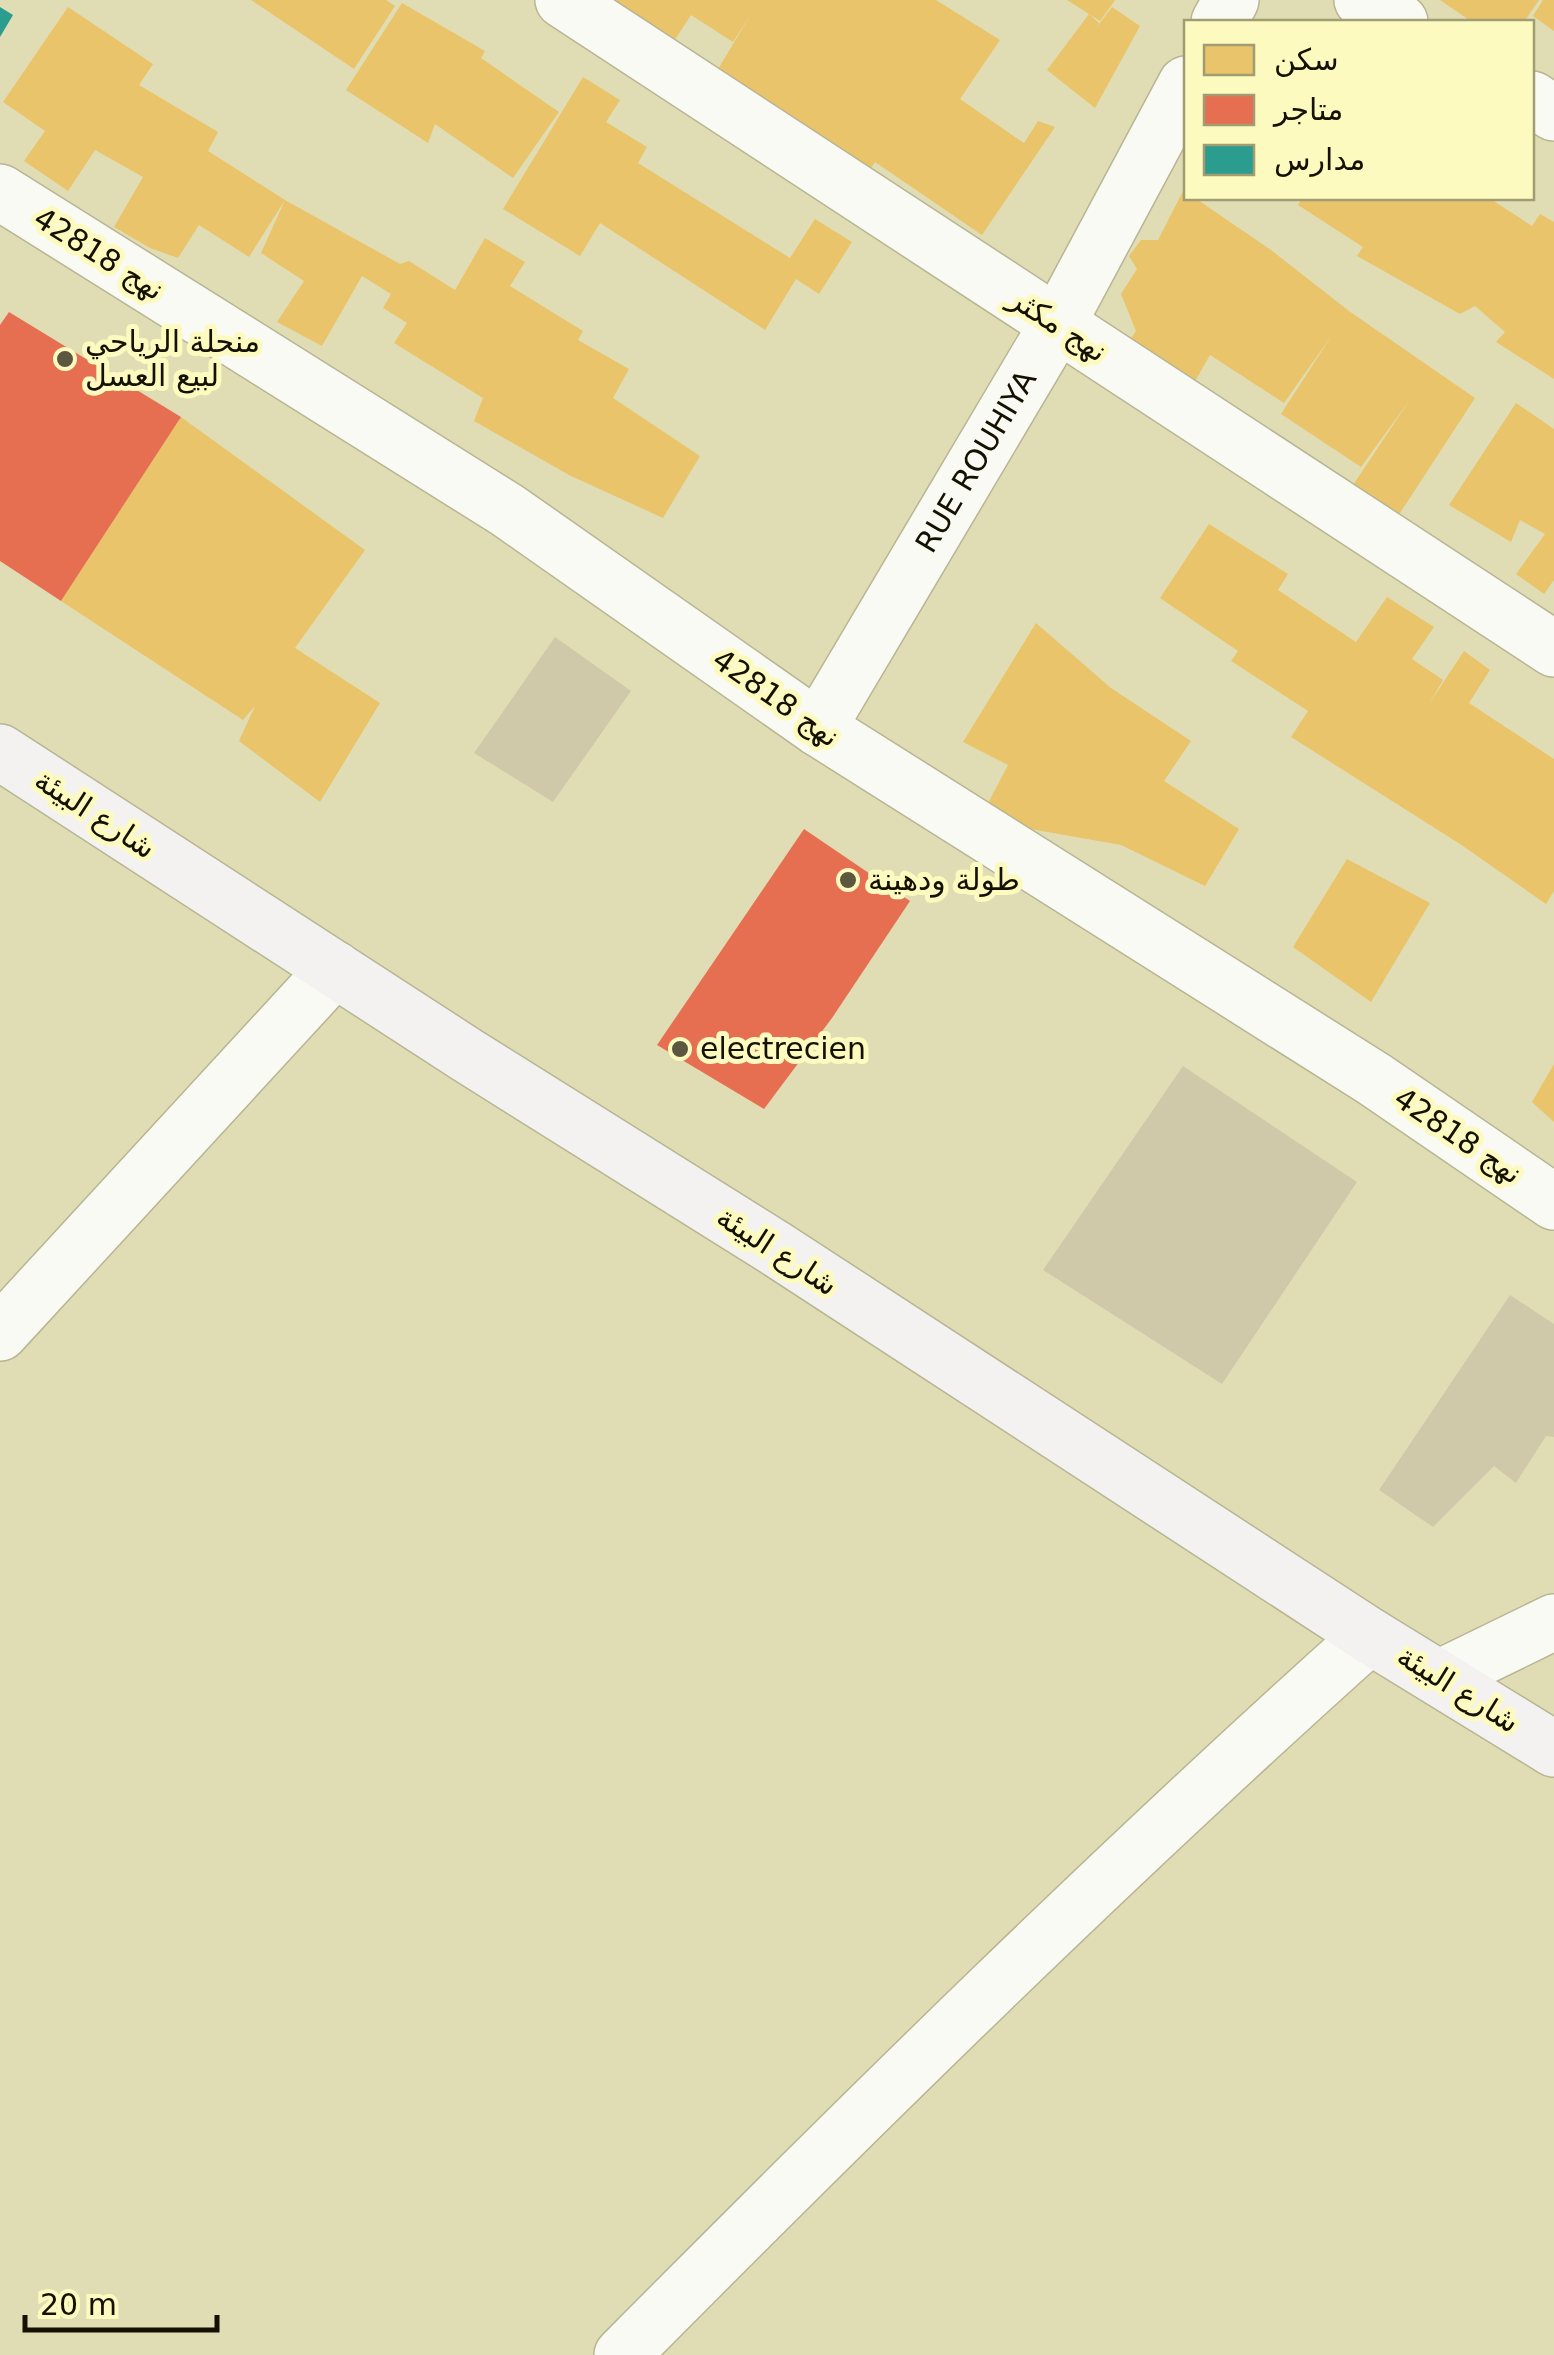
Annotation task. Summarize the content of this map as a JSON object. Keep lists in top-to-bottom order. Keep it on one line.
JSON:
{"streets":{"main road":["شارع البيئة"],"street":["نهج 42818","نهج مكثر","RUE ROUHIYA"]},"crossings":[["نهج 42818","RUE ROUHIYA"],["نهج مكثر","RUE ROUHIYA"]],"places":["منحلة الرياحي لبيع العسل","طولة ودهينة","electrecien"],"legend":["سكن","متاجر","مدارس"],"scale_bar":"20 m"}
